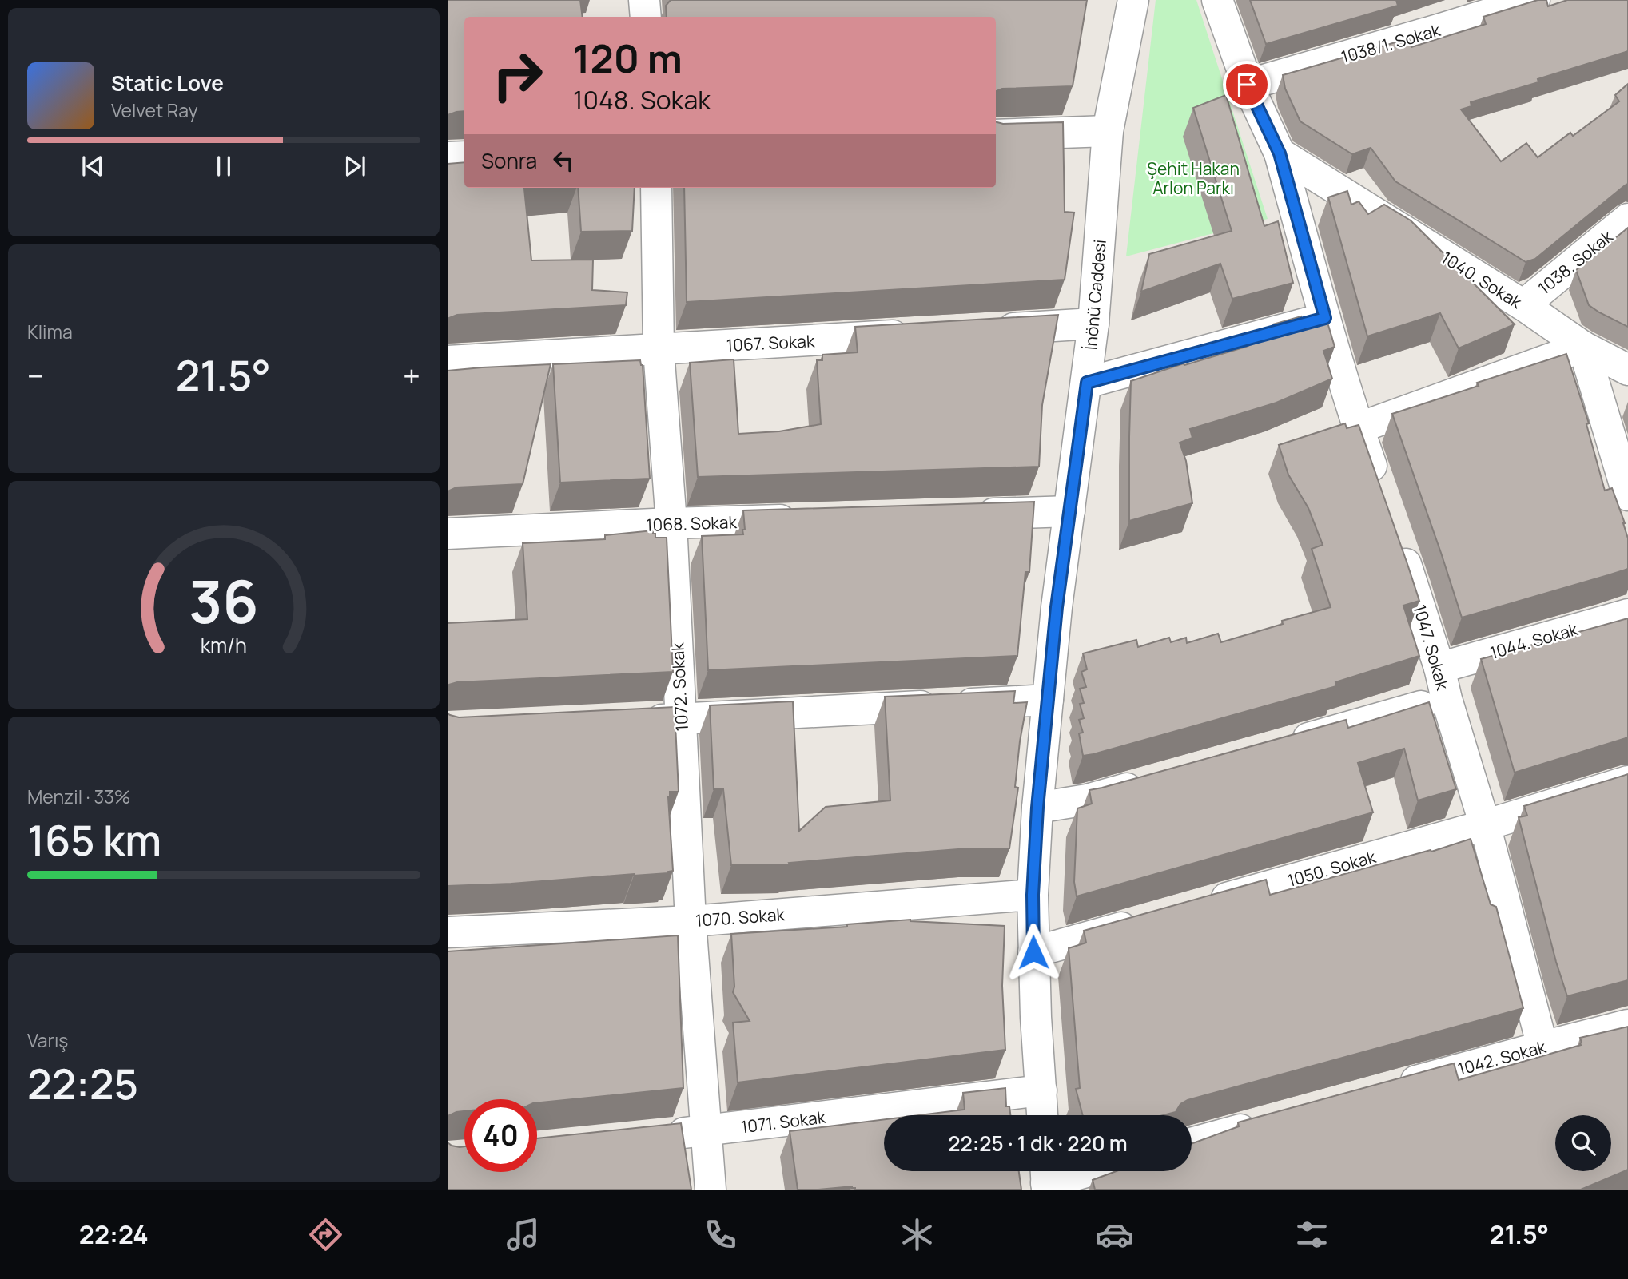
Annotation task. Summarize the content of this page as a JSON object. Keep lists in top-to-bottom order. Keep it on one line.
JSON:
{"streets":{"street":["1038/1. Sokak","1038. Sokak","1040. Sokak","İnönü Caddesi","1067. Sokak","1068. Sokak","1044. Sokak","1047. Sokak","1072. Sokak","1050. Sokak","1070. Sokak","1042. Sokak","1071. Sokak"]},"crossings":[["1038. Sokak","1040. Sokak"],["İnönü Caddesi","1070. Sokak"],["İnönü Caddesi","1071. Sokak"],["1067. Sokak","1072. Sokak"],["1068. Sokak","1072. Sokak"],["1044. Sokak","1047. Sokak"],["1047. Sokak","1050. Sokak"],["1047. Sokak","1042. Sokak"],["1072. Sokak","1070. Sokak"],["1072. Sokak","1071. Sokak"]],"parks":["Şehit Hakan Arlon Parkı"],"page":{"turn":["120 m","1048. Sokak"],"song":["Static Love","Velvet Ray"],"then":"Sonra","tile":["Klima",["Menzil · 33%","165 km"],["Varış","22:25"]],"heat":["−","21.5°","+"],"limit":"40","trip":"22:25 · 1 dk · 220 m","tabs":["22:24","21.5°"],"gauge":["36","km/h"]}}
